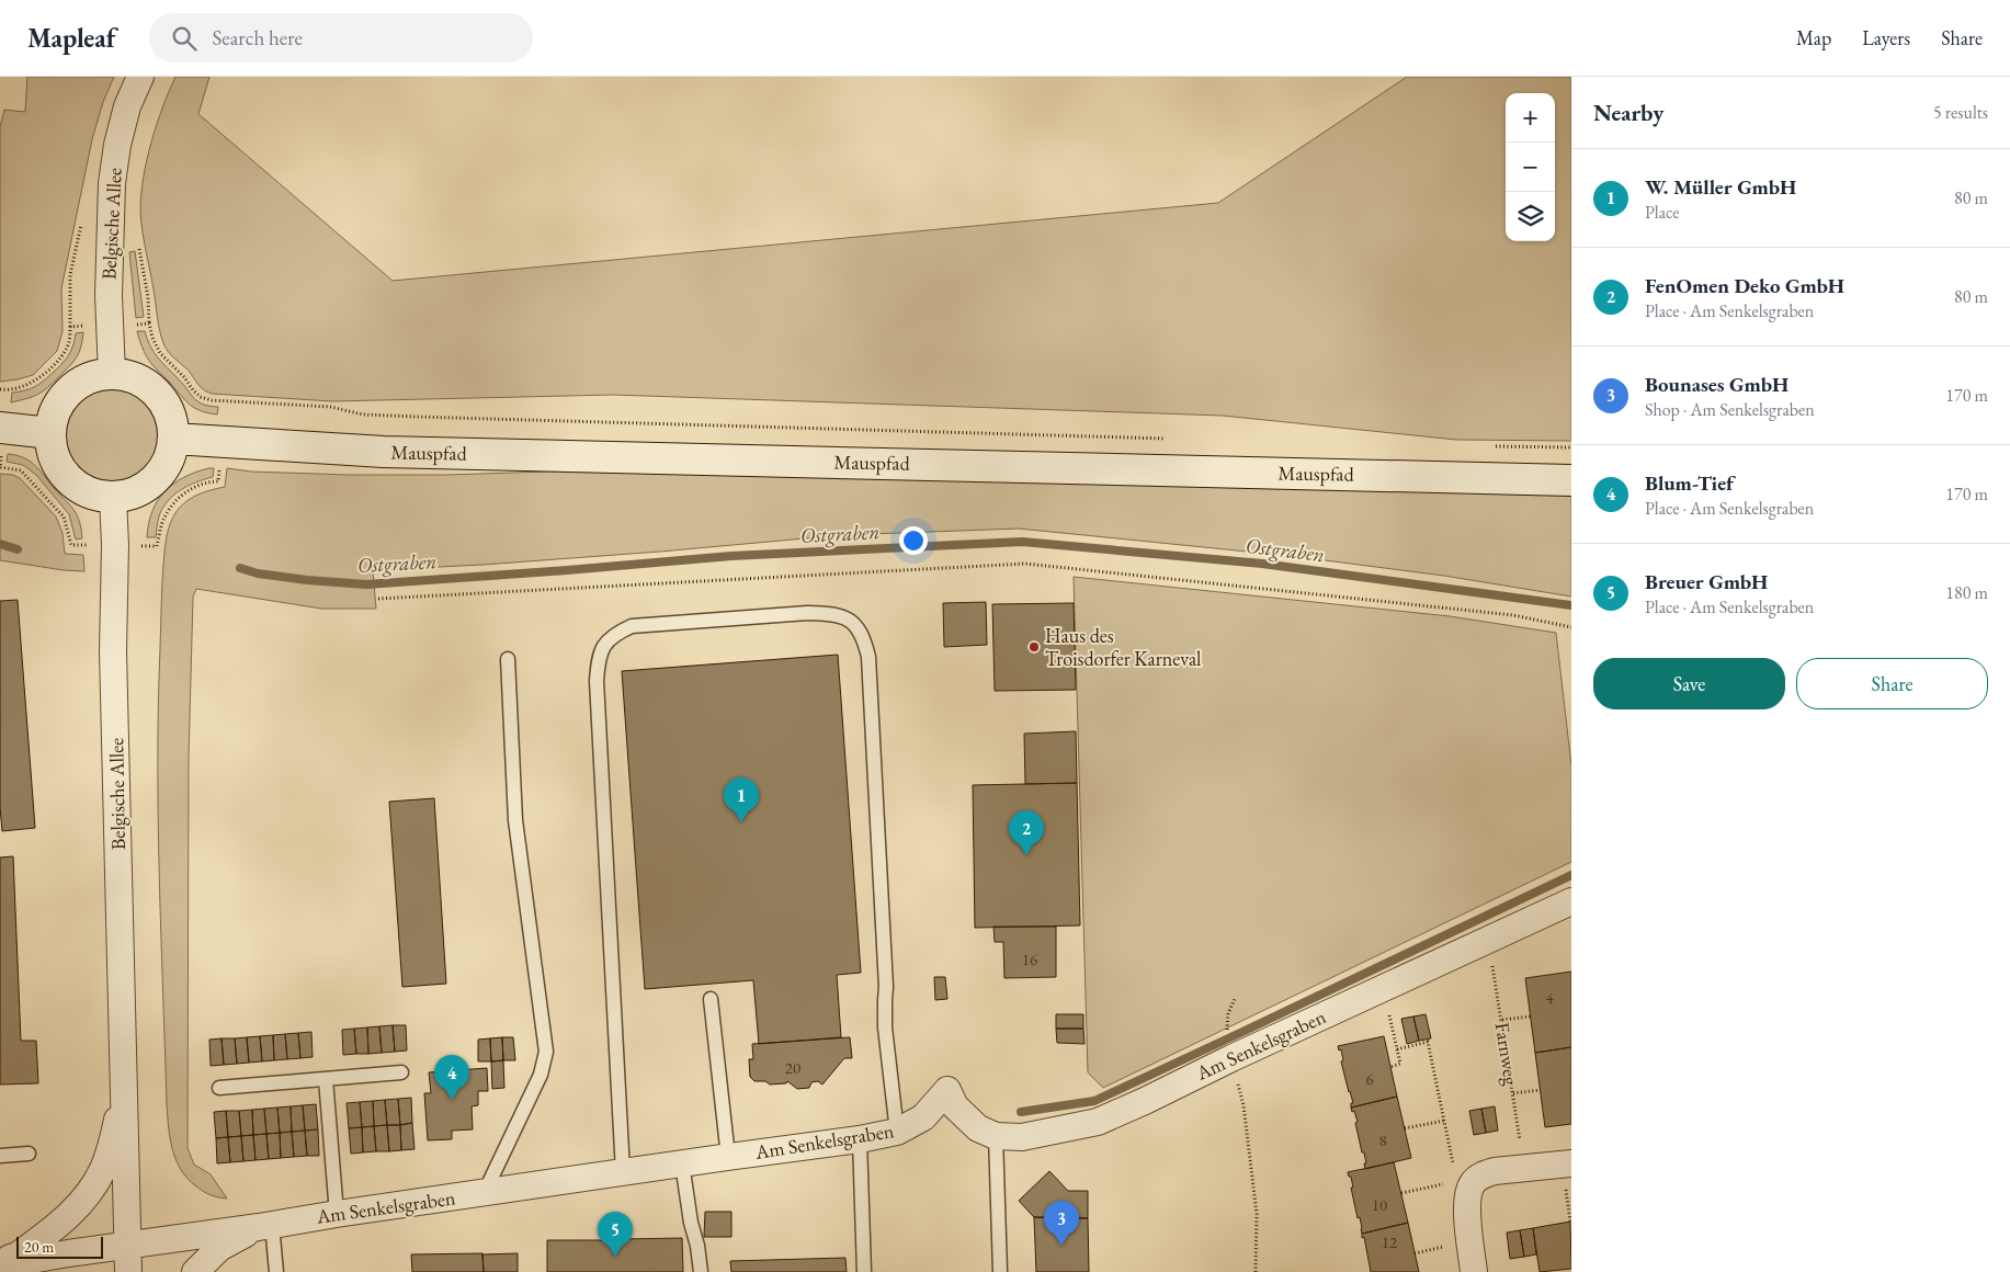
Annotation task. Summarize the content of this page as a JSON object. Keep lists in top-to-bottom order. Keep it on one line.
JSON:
{"streets":{"street":["Belgische Allee","Mauspfad","Am Senkelsgraben"],"path":["Farnweg"]},"crossings":[["Belgische Allee","Mauspfad"],["Belgische Allee","Am Senkelsgraben"],["Am Senkelsgraben","Farnweg"]],"water":["Ostgraben"],"places":["Haus des Troisdorfer Karneval"],"house_numbers":["16","4","20","6","8","10","12"],"scale_bar":"20 m","page":{"header":"Mapleaf","search":"Search here","nav":["Map","Layers","Share"],"heading":["Nearby","5 results"],"map_buttons":["+","−"],"list":[{"mark":"1","name":"W. Müller GmbH","note":"Place","value":"80 m"},{"mark":"2","name":"FenOmen Deko GmbH","note":"Place · Am Senkelsgraben","value":"80 m"},{"mark":"3","name":"Bounases GmbH","note":"Shop · Am Senkelsgraben","value":"170 m"},{"mark":"4","name":"Blum-Tief","note":"Place · Am Senkelsgraben","value":"170 m"},{"mark":"5","name":"Breuer GmbH","note":"Place · Am Senkelsgraben","value":"180 m"}],"buttons":["Save","Share"],"pins":["1","2","4","3","5"],"scale":"20 m"}}
